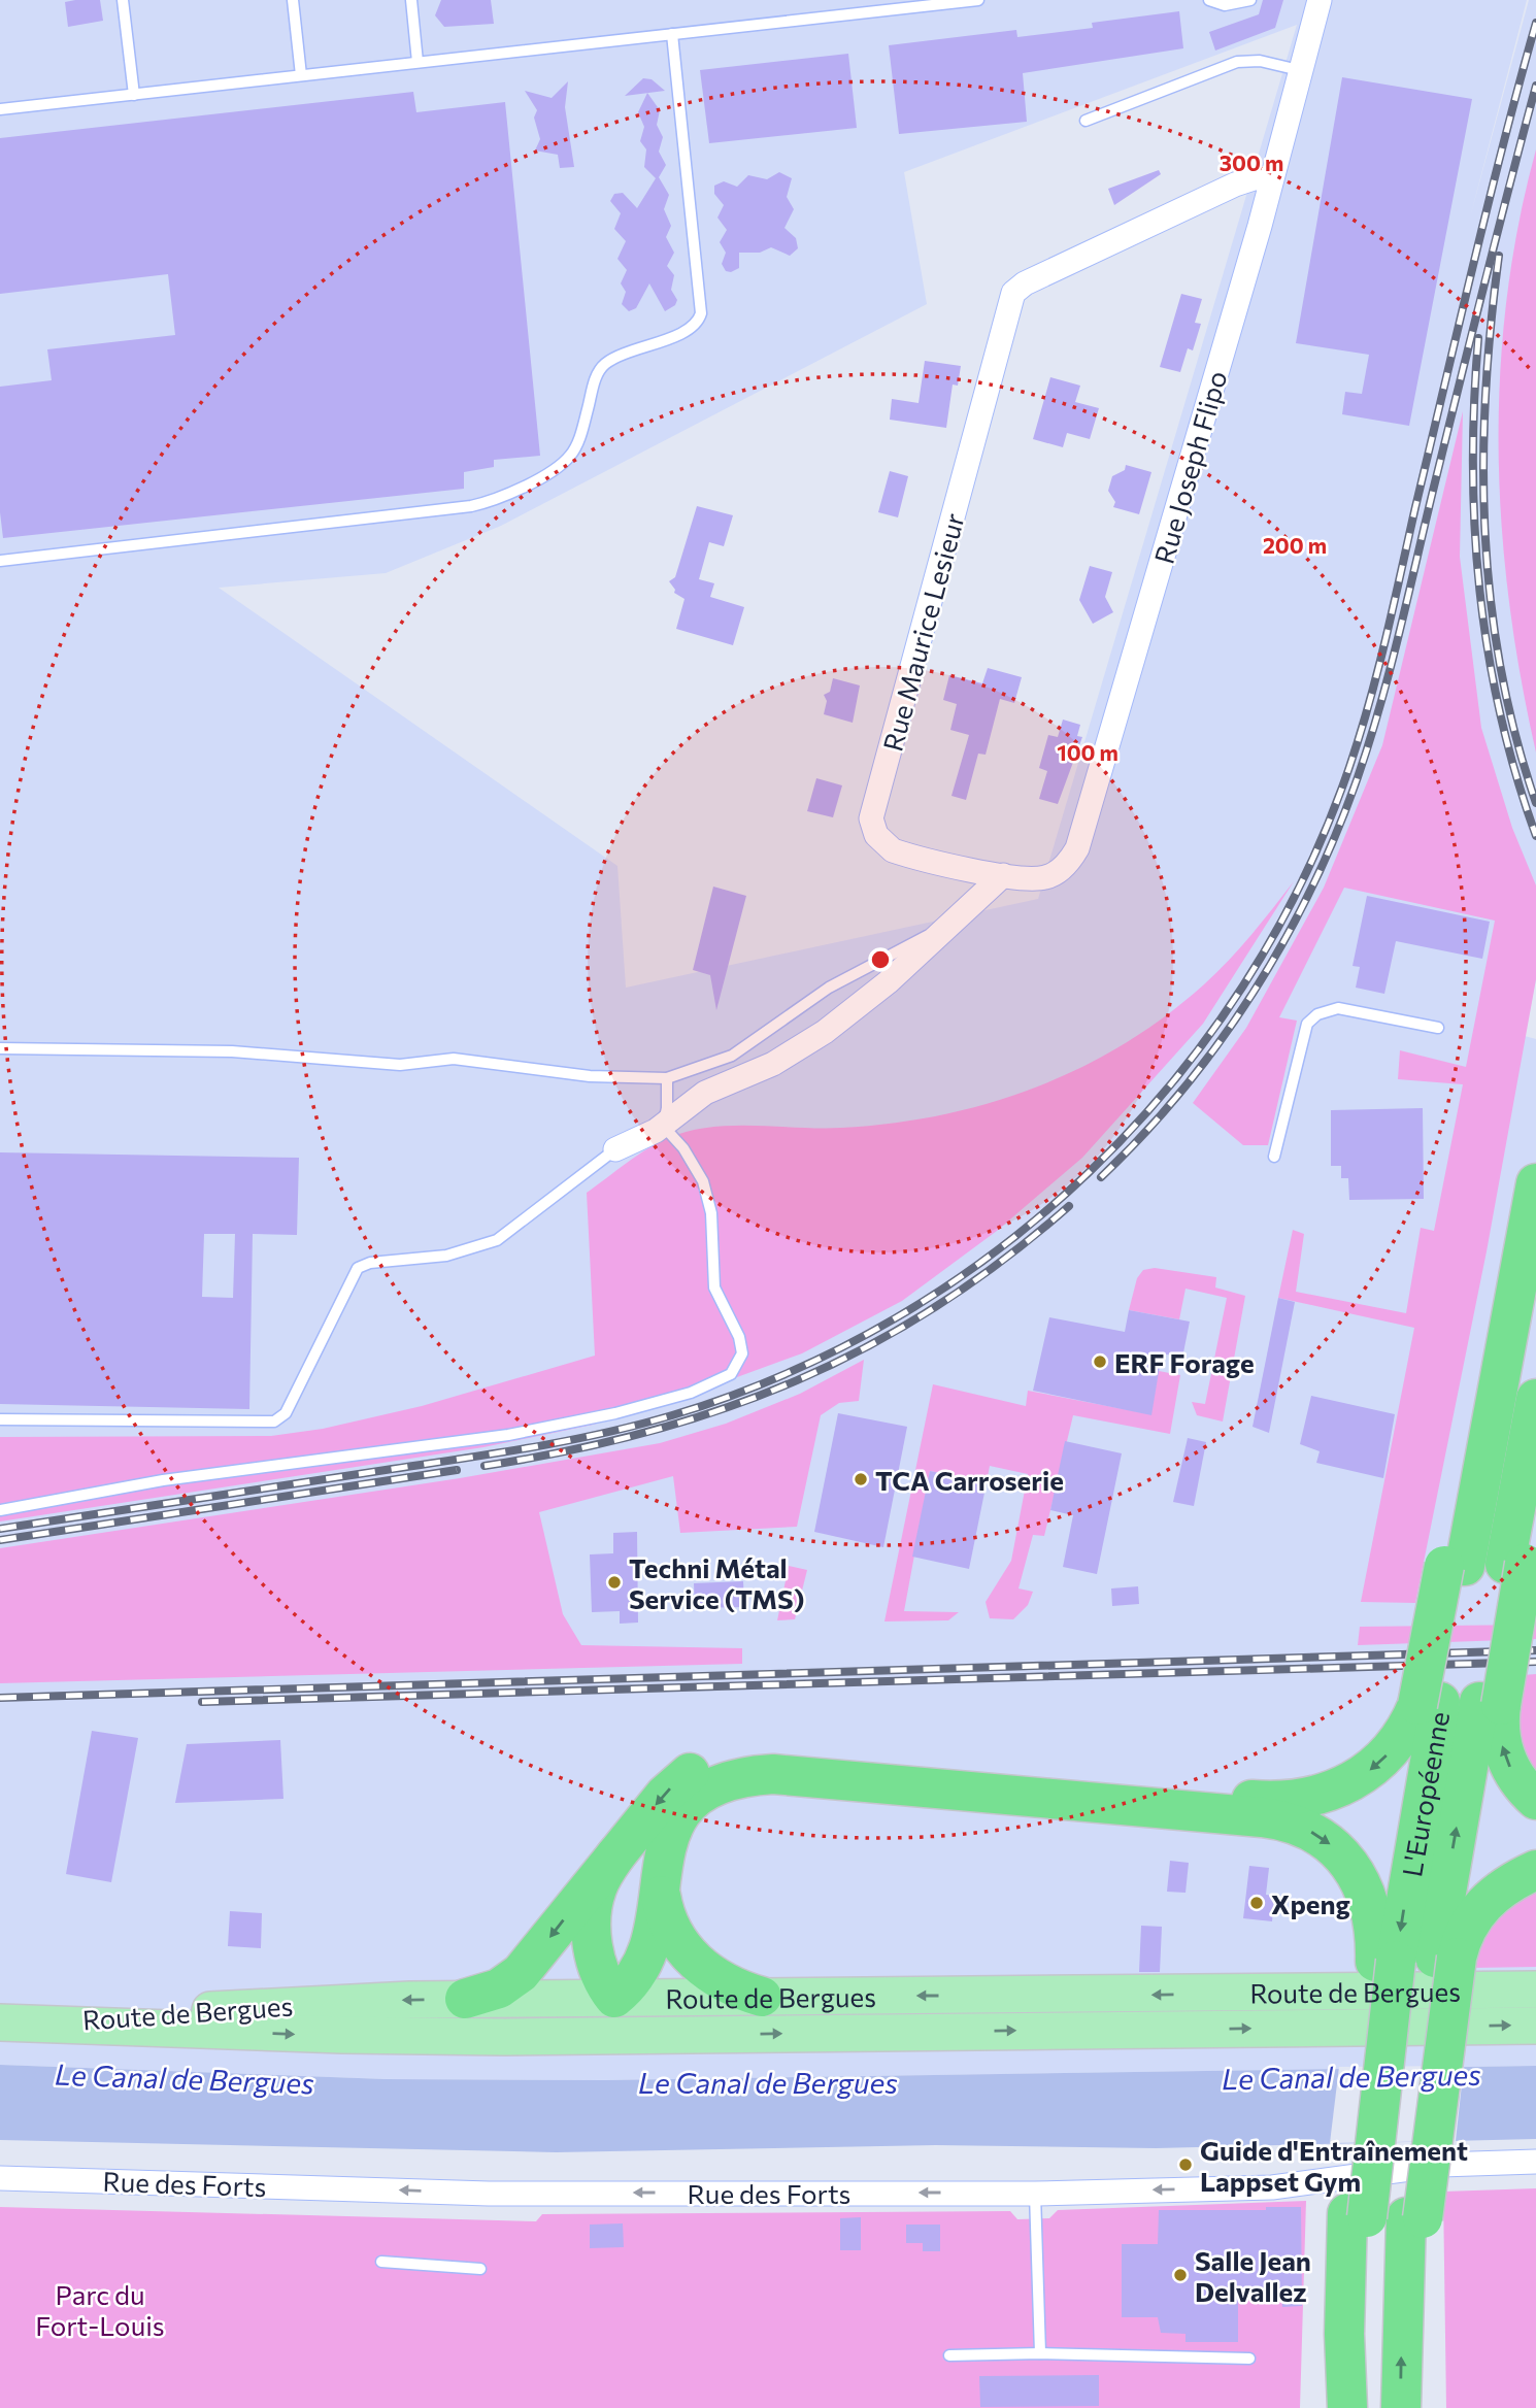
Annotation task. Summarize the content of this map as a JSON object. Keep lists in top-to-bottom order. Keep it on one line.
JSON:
{"streets":{"highway":["L'Européenne"],"main road":["Route de Bergues"],"street":["Rue Joseph Flipo","Rue Maurice Lesieur","Rue des Forts"]},"crossings":[["Rue Joseph Flipo","Rue Maurice Lesieur"]],"one_way":["Rue des Forts"],"water":["Le Canal de Bergues"],"parks":["Parc du Fort-Louis"],"places":["ERF Forage","TCA Carroserie","Techni Métal Service (TMS)","Xpeng","Guide d'Entraînement Lappset Gym","Salle Jean Delvallez"],"rings":["300 m","200 m","100 m"]}
